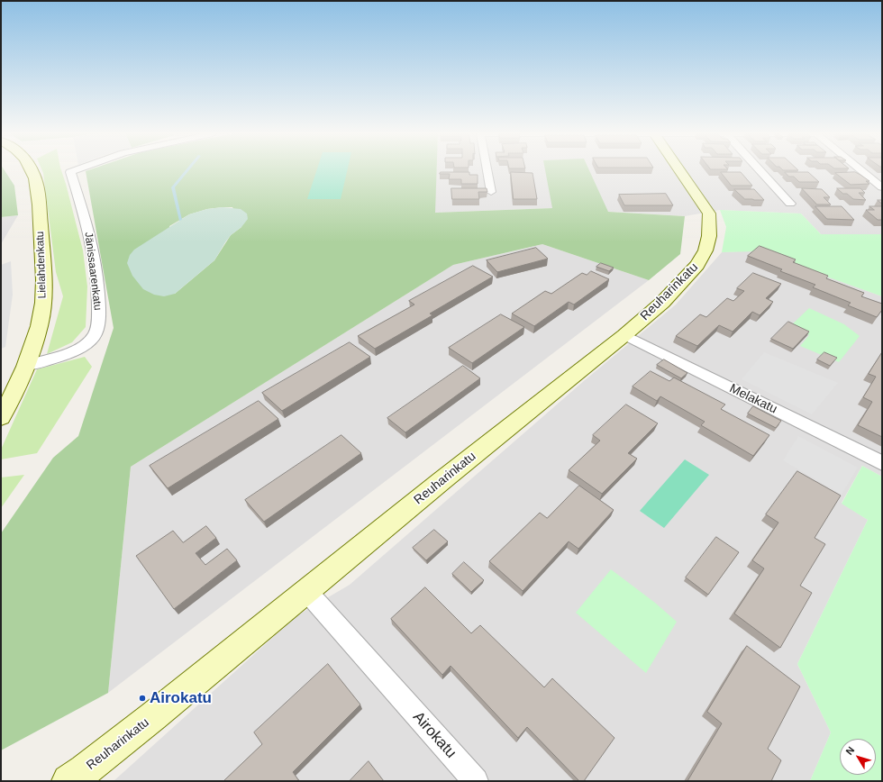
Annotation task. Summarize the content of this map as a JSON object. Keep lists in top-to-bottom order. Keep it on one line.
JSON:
{"streets":{"street":["Lielahdenkatu","Jänissaarenkatu","Reuharinkatu","Melakatu","Airokatu"]},"crossings":[["Lielahdenkatu","Jänissaarenkatu"],["Reuharinkatu","Melakatu"],["Reuharinkatu","Airokatu"]],"places":["Airokatu"],"north":"top left"}
